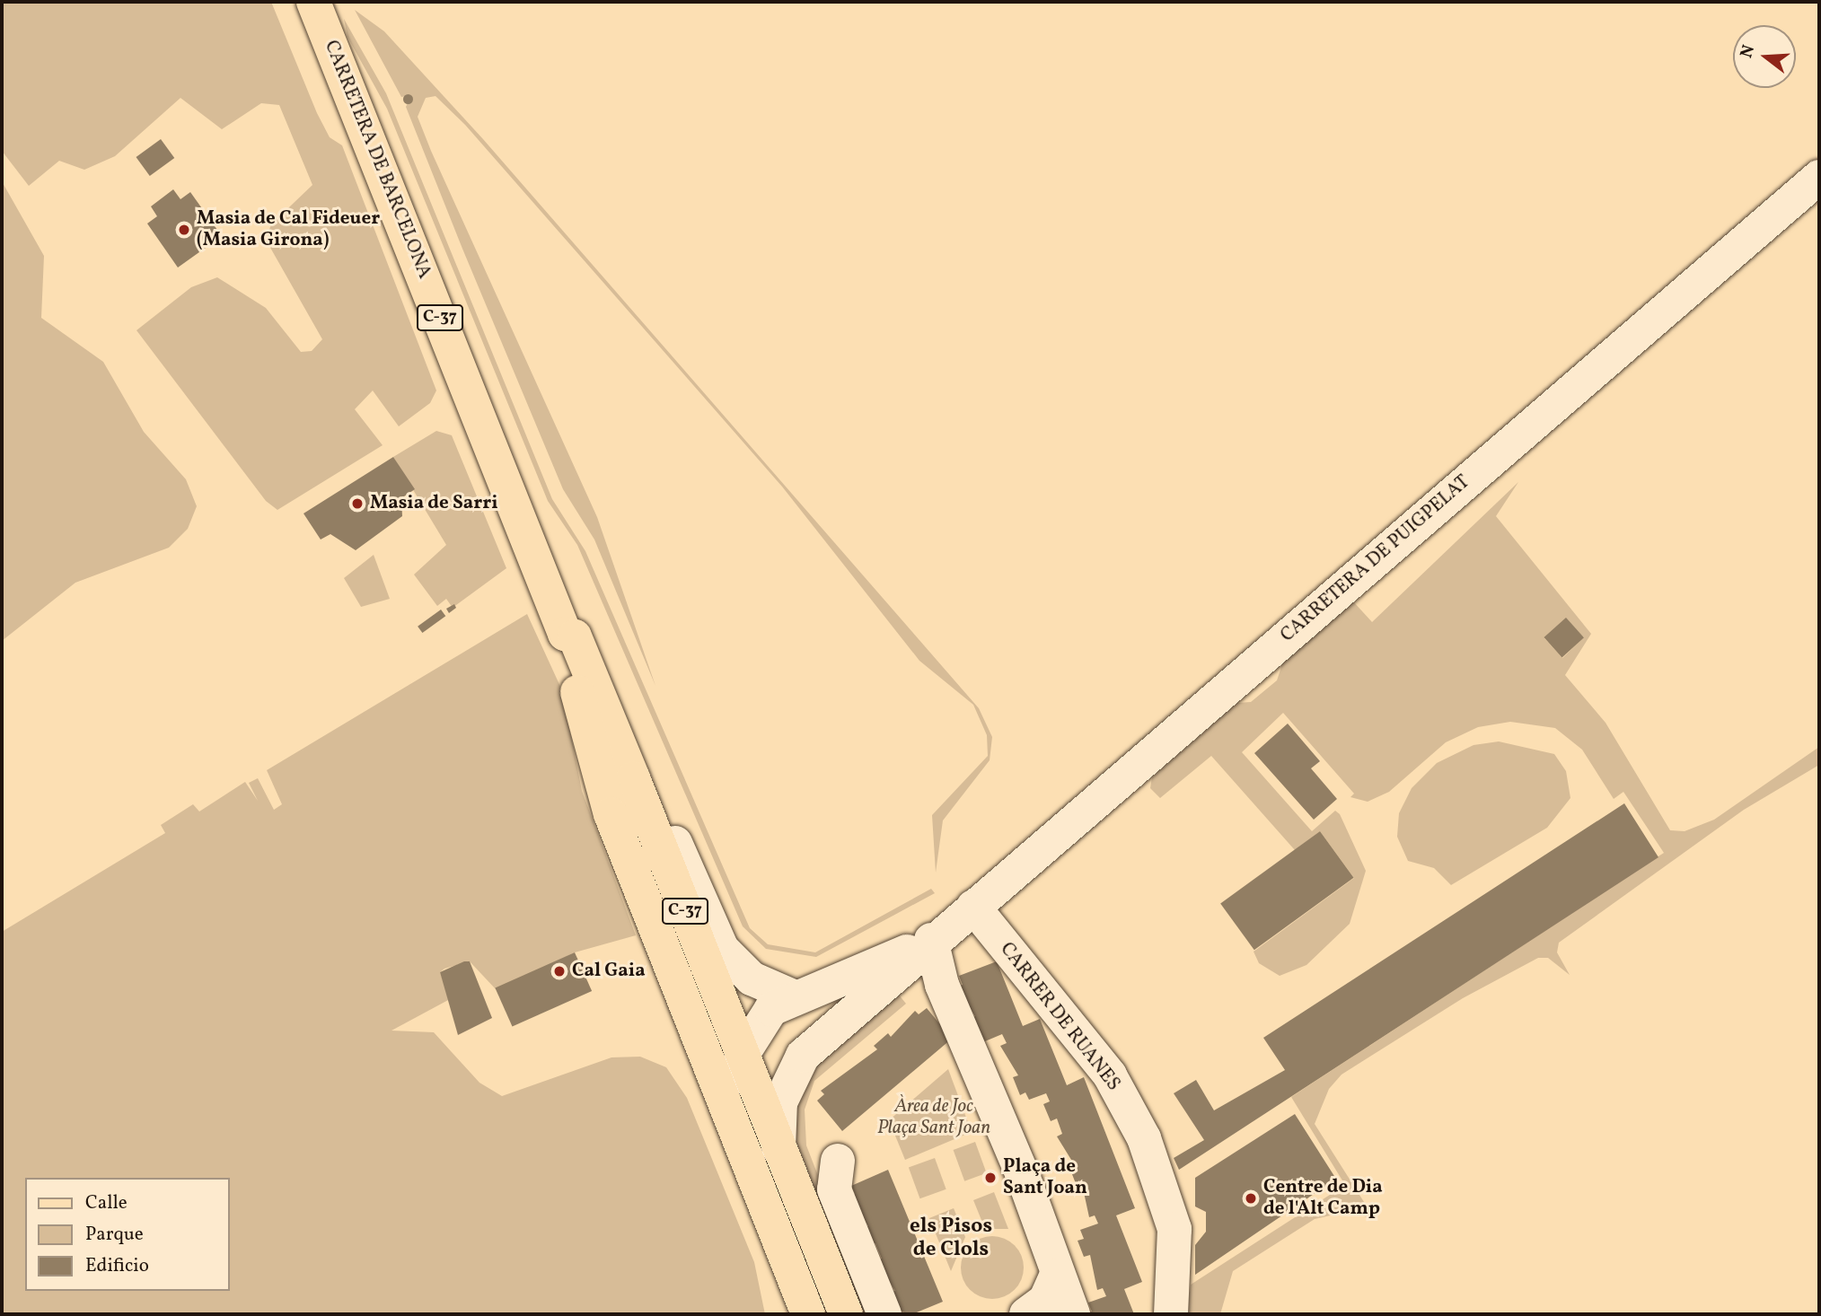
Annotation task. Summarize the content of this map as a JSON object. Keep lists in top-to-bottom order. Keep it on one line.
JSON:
{"streets":{"main road":["CARRETERA DE BARCELONA","C-37"],"street":["CARRETERA DE PUIGPELAT","CARRER DE RUANES"]},"crossings":[["CARRETERA DE BARCELONA","C-37"],["CARRETERA DE PUIGPELAT","CARRER DE RUANES"]],"districts":["els Pisos de Clols"],"parks":["Àrea de Joc Plaça Sant Joan"],"places":["Masia de Cal Fideuer (Masia Girona)","Masia de Sarri","Cal Gaia","Plaça de Sant Joan","Centre de Dia de l'Alt Camp"],"legend":["Calle","Parque","Edificio"],"north":"left"}
